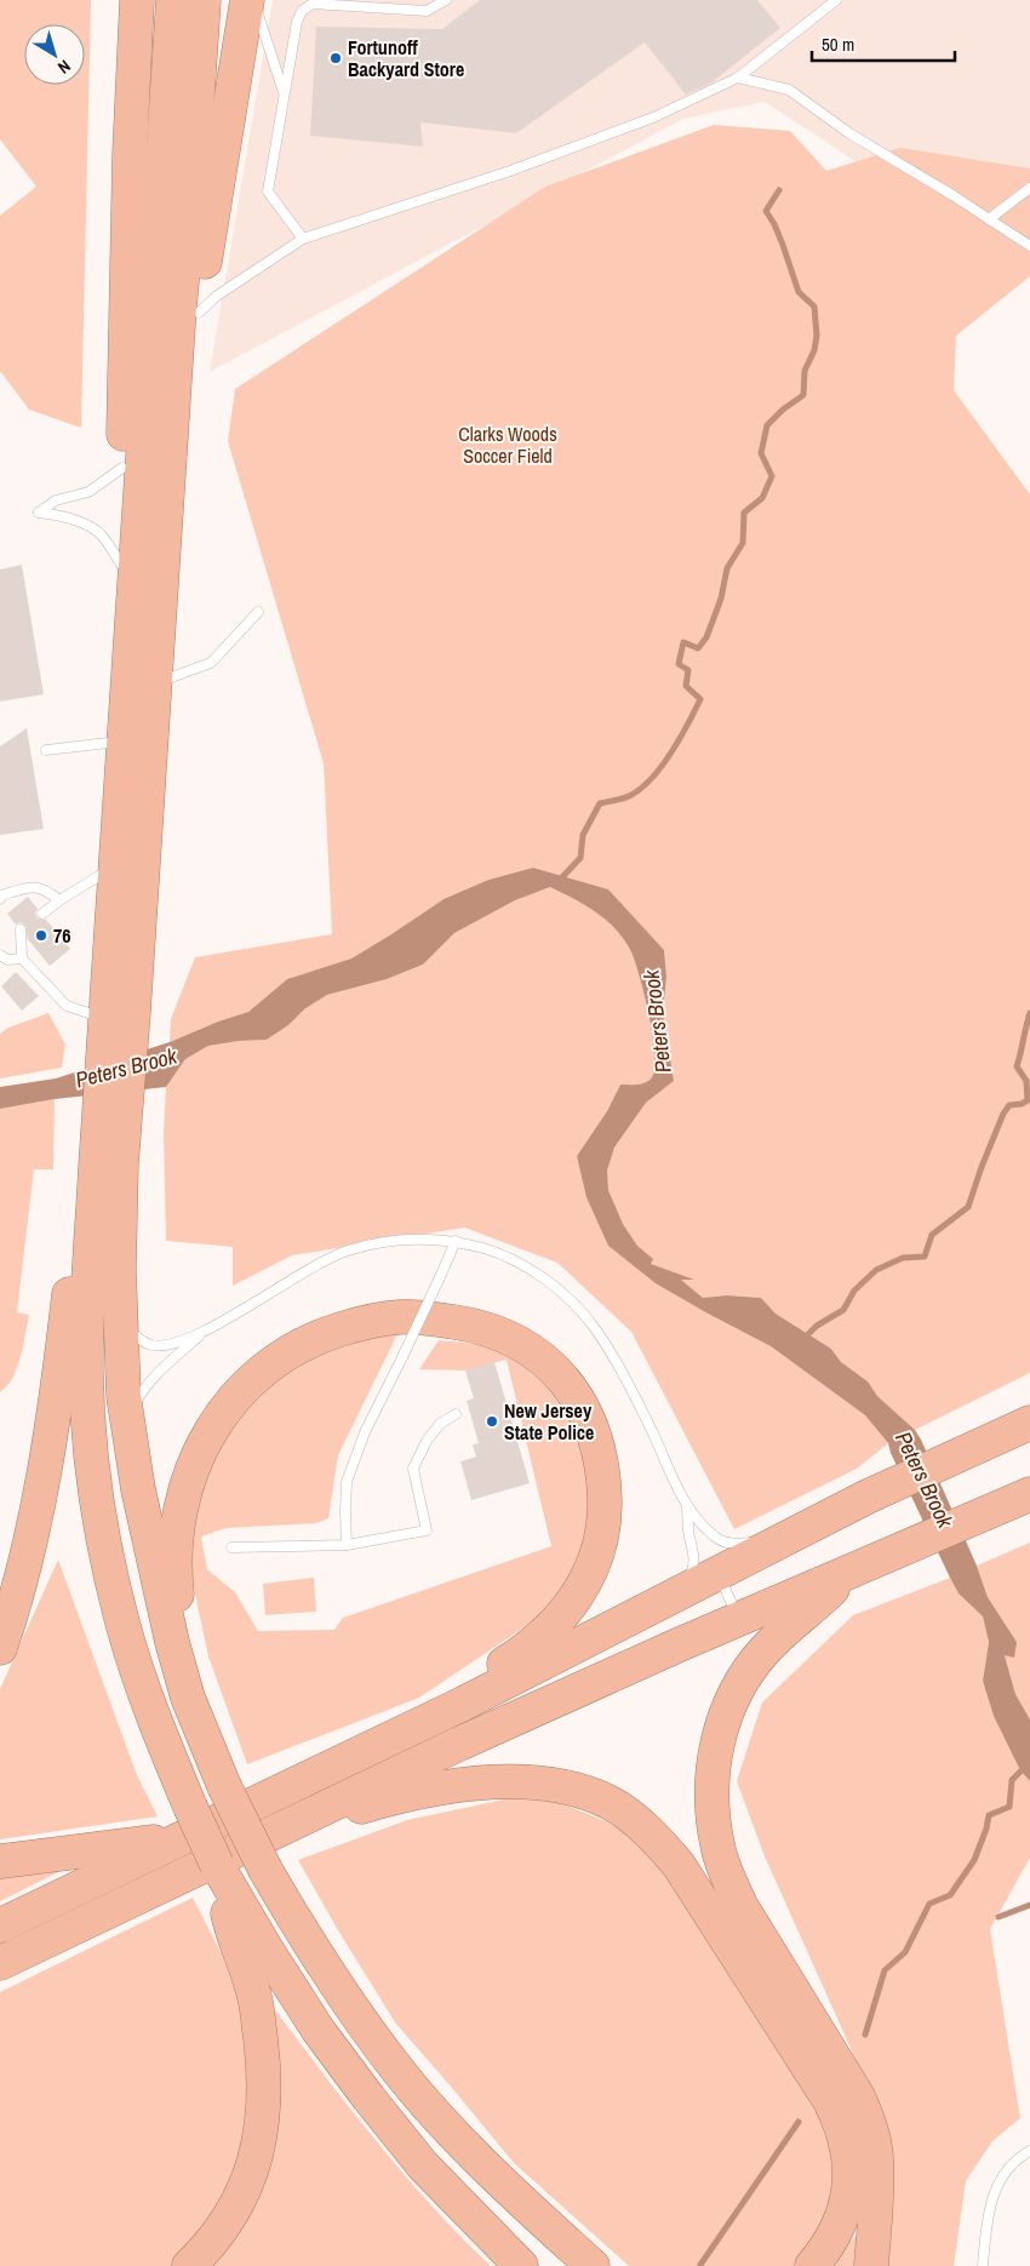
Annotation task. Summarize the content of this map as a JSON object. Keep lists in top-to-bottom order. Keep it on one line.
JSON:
{"water":["Peters Brook"],"parks":["Clarks Woods Soccer Field"],"places":["Fortunoff Backyard Store","76","New Jersey State Police"],"scale_bar":"50 m","north":"bottom right"}
